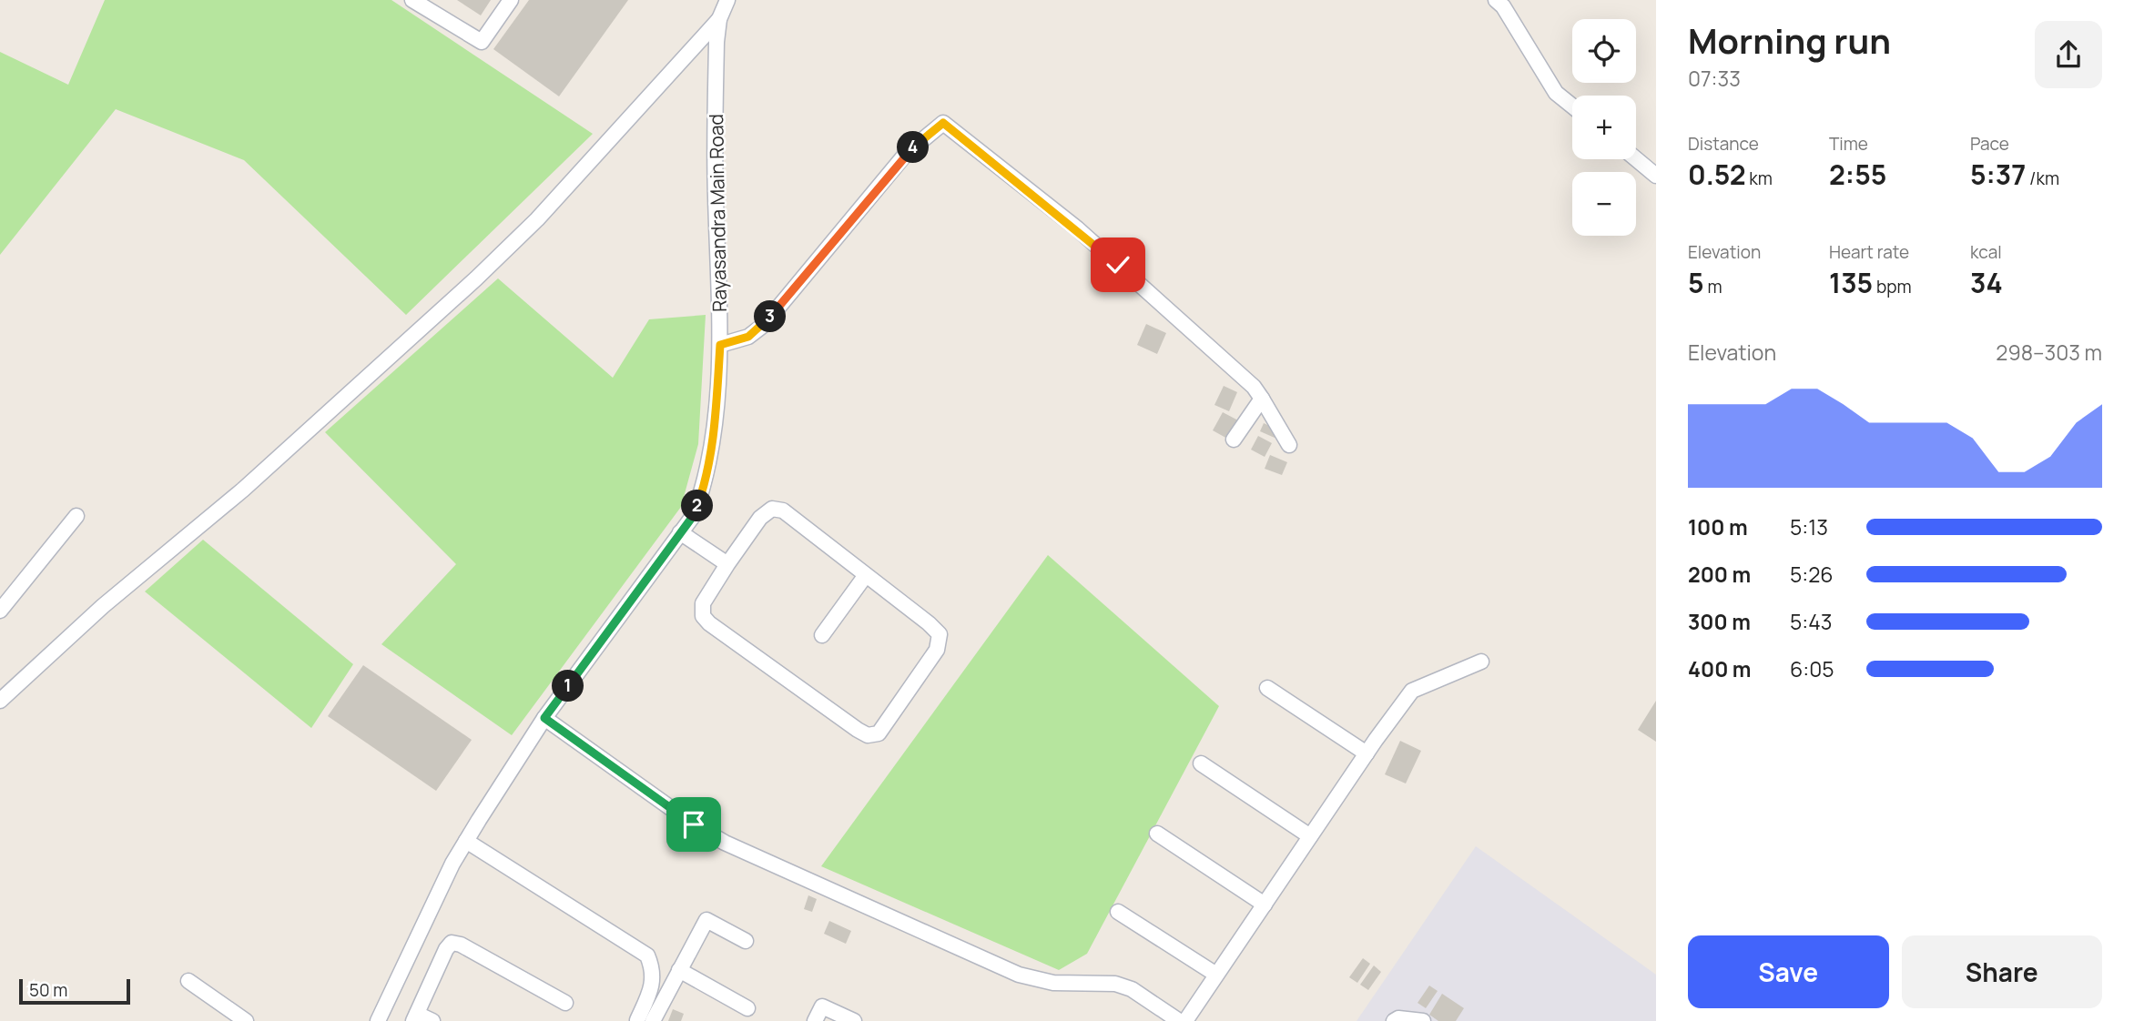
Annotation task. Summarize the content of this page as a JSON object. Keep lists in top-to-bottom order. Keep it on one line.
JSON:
{"streets":{"street":["Rayasandra Main Road"]},"scale_bar":"50 m","page":{"heading":["Morning run","07:33"],"map_buttons":["+","−"],"stats":[["Distance","0.52 km"],["Time","2:55"],["Pace","5:37 /km"],["Elevation","5 m"],["Heart rate","135 bpm"],["kcal","34"]],"pins":["4","3","2","1"],"chart":["Elevation","298–303 m"],"list":[{"name":"100 m","note":"5:13"},{"name":"200 m","note":"5:26"},{"name":"300 m","note":"5:43"},{"name":"400 m","note":"6:05"}],"buttons":["Save","Share"],"scale":"50 m"}}
